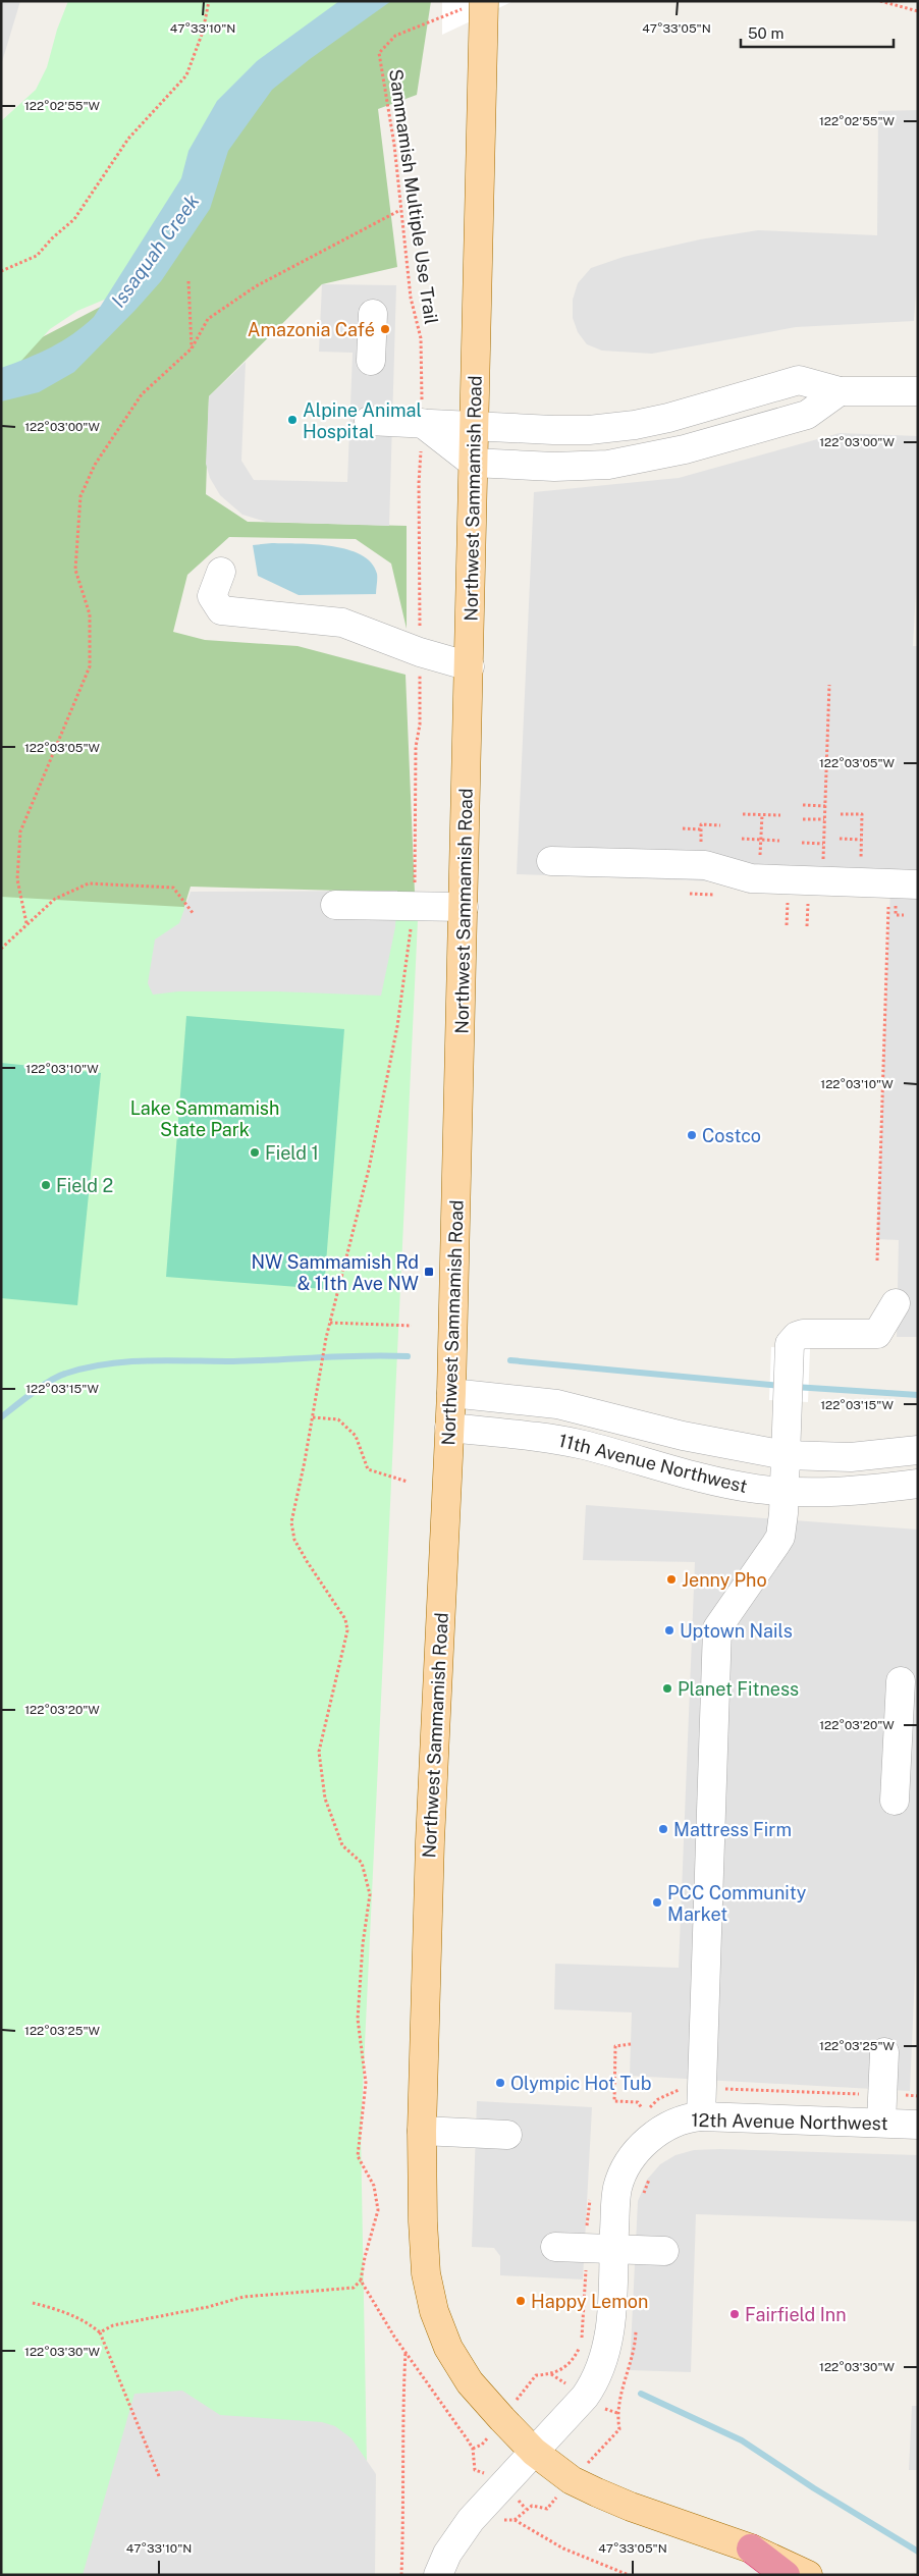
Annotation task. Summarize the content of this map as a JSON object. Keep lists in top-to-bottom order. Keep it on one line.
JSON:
{"streets":{"main road":["Northwest Sammamish Road"],"street":["11th Avenue Northwest","12th Avenue Northwest"],"path":["Sammamish Multiple Use Trail"]},"crossings":[["Sammamish Multiple Use Trail","Northwest Sammamish Road"],["Northwest Sammamish Road","11th Avenue Northwest"],["Northwest Sammamish Road","12th Avenue Northwest"]],"water":["Issaquah Creek"],"parks":["Lake Sammamish State Park"],"places":{"other":["Amazonia Café","Alpine Animal Hospital","Costco","Field 1","Field 2","Jenny Pho","Uptown Nails","Planet Fitness","Mattress Firm","PCC Community Market","Olympic Hot Tub","Happy Lemon","Fairfield Inn"],"transit":["NW Sammamish Rd & 11th Ave NW"]},"scale_bar":"50 m","coordinates":["47°33'10\"N","47°33'05\"N","122°02'55\"W","122°03'00\"W","122°03'05\"W","122°03'10\"W","122°03'15\"W","122°03'20\"W","122°03'25\"W","122°03'30\"W"]}
